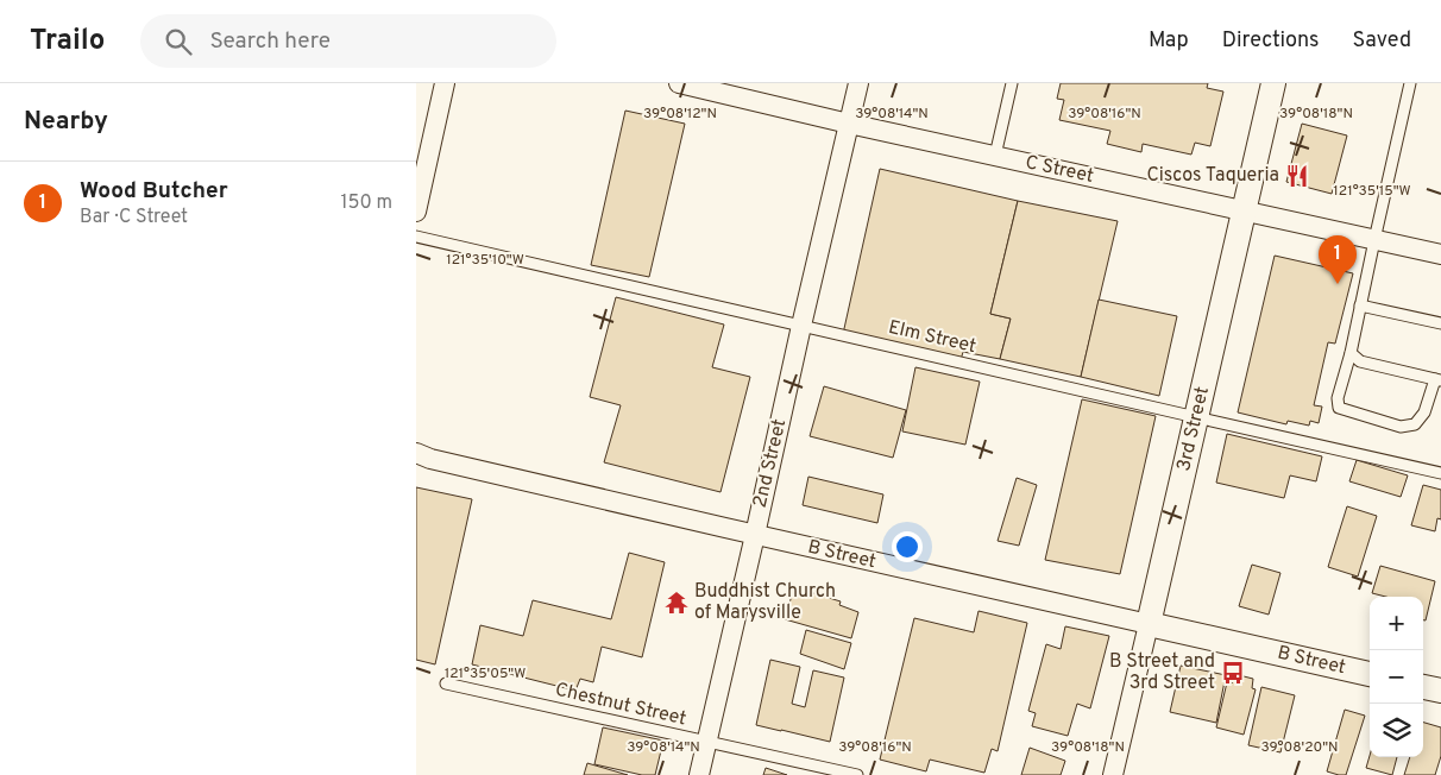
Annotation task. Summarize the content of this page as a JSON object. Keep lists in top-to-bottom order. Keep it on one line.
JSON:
{"streets":{"street":["C Street","3rd Street","2nd Street","B Street"],"lane":["Elm Street","Chestnut Street"]},"crossings":[["C Street","3rd Street"],["C Street","2nd Street"],["Elm Street","3rd Street"],["Elm Street","2nd Street"],["3rd Street","B Street"],["2nd Street","B Street"],["2nd Street","Chestnut Street"]],"places":{"restaurant":["Ciscos Taqueria"],"temple":["Buddhist Church of Marysville"],"bus stop":["B Street and 3rd Street"]},"page":{"header":"Trailo","search":"Search here","nav":["Map","Directions","Saved"],"heading":"Nearby","list":[{"mark":"1","name":"Wood Butcher","note":"Bar · C Street","value":"150 m"}],"pins":"1","map_buttons":["+","−"]},"coordinates":["39°08'12\"N","39°08'16\"N","39°08'18\"N","39°08'14\"N","121°35'15\"W","121°35'10\"W","121°35'05\"W","39°08'20\"N"]}
